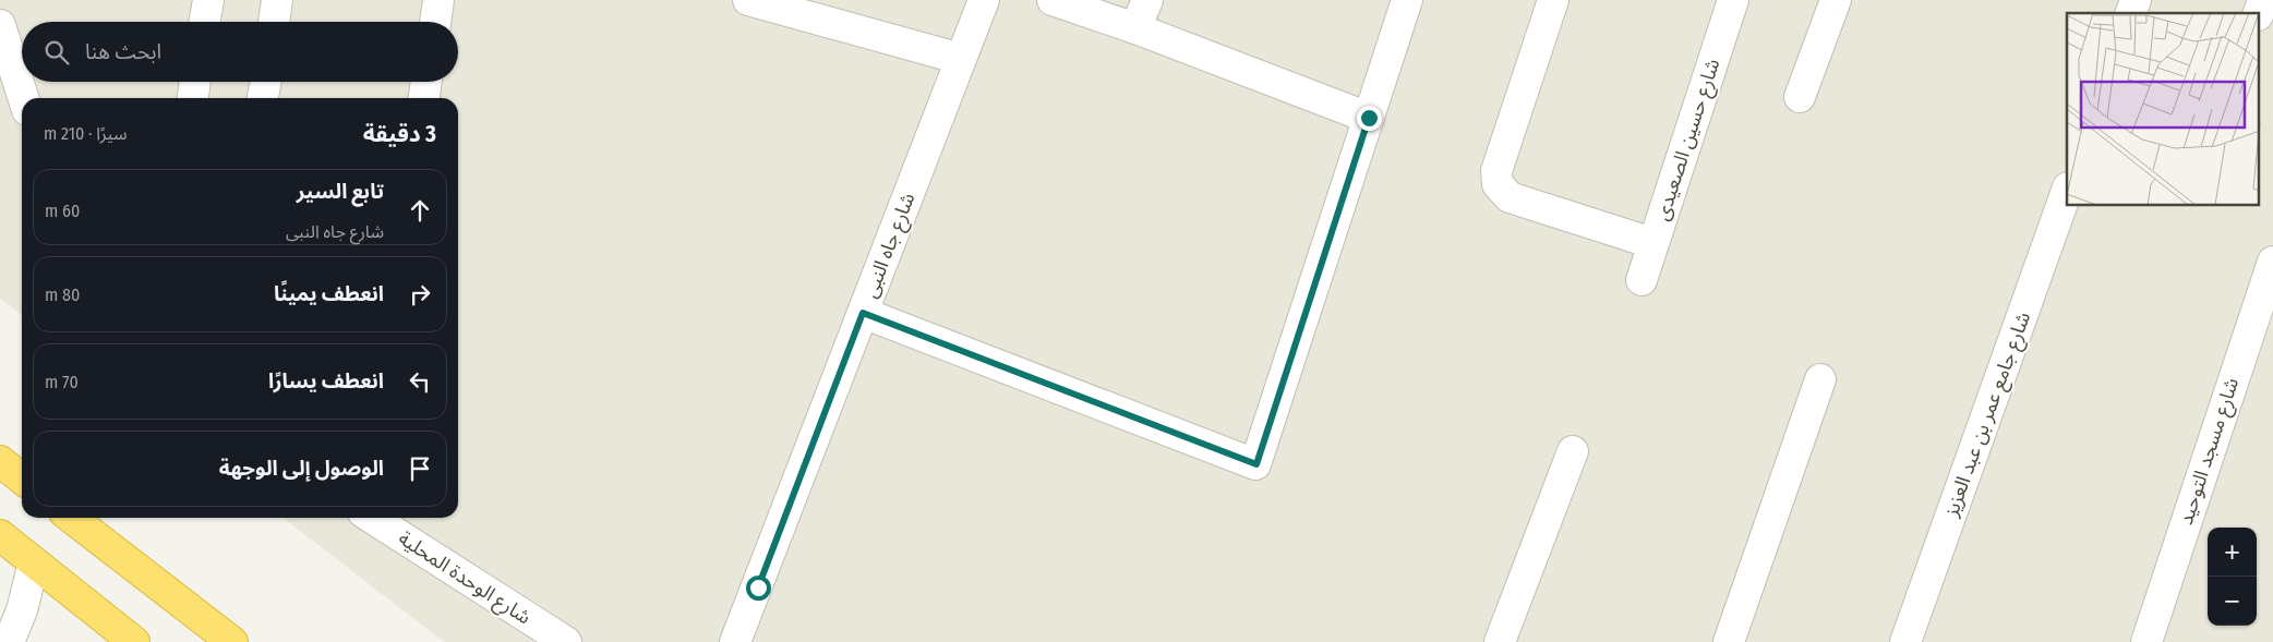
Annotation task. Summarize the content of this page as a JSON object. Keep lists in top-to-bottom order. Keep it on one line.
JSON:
{"streets":{"street":["شارع حسين الصعيدى","شارع جاه النبى","شارع جامع عمر بن عبد العزيز","شارع مسجد التوحيد","شارع الوحدة المحلية"]},"page":{"search":"ابحث هنا","heading":["3 دقيقة","سيرًا · 210 m"],"list":[["تابع السير","شارع جاه النبى","60 m"],["انعطف يمينًا","80 m"],["انعطف يسارًا","70 m"],"الوصول إلى الوجهة"],"map_buttons":["+","−"]}}
